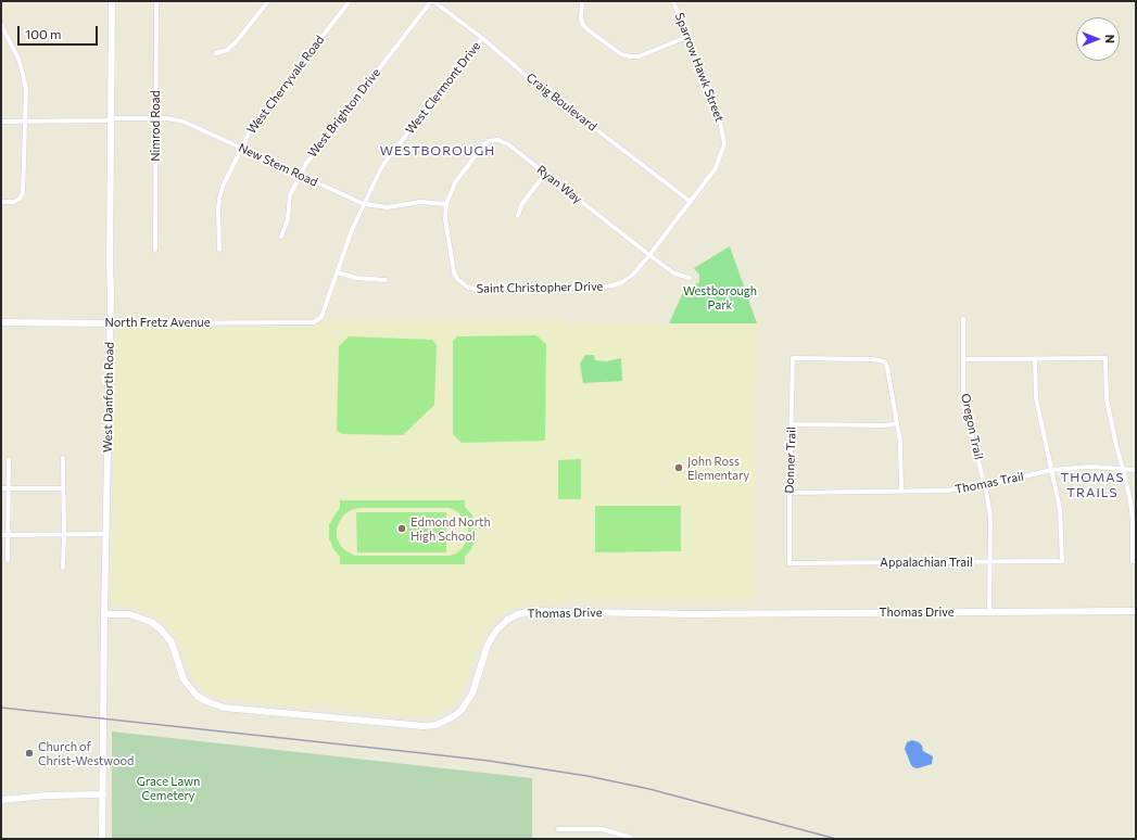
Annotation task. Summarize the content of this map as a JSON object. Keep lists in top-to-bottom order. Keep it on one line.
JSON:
{"streets":{"street":["Sparrow Hawk Street","West Cherryvale Road","West Clermont Drive","Craig Boulevard","West Brighton Drive","Nimrod Road","New Stem Road","Ryan Way","Saint Christopher Drive","North Fretz Avenue","West Danforth Road","Oregon Trail","Donner Trail","Thomas Trail","Appalachian Trail","Thomas Drive"]},"crossings":[["Sparrow Hawk Street","Craig Boulevard"],["Sparrow Hawk Street","Saint Christopher Drive"],["West Cherryvale Road","New Stem Road"],["West Clermont Drive","Craig Boulevard"],["West Clermont Drive","New Stem Road"],["West Clermont Drive","North Fretz Avenue"],["Craig Boulevard","West Brighton Drive"],["Craig Boulevard","Saint Christopher Drive"],["West Brighton Drive","New Stem Road"],["Nimrod Road","New Stem Road"],["New Stem Road","Ryan Way"],["New Stem Road","Saint Christopher Drive"],["New Stem Road","West Danforth Road"],["Ryan Way","Saint Christopher Drive"],["North Fretz Avenue","West Danforth Road"],["West Danforth Road","Thomas Drive"],["Oregon Trail","Thomas Trail"],["Oregon Trail","Appalachian Trail"],["Oregon Trail","Thomas Drive"],["Donner Trail","Thomas Trail"],["Donner Trail","Appalachian Trail"],["Thomas Trail","Appalachian Trail"]],"districts":["WESTBOROUGH","THOMAS TRAILS"],"parks":["Westborough Park","Grace Lawn Cemetery"],"places":["John Ross Elementary","Edmond North High School","Church of Christ-Westwood"],"scale_bar":"100 m","north":"right"}
